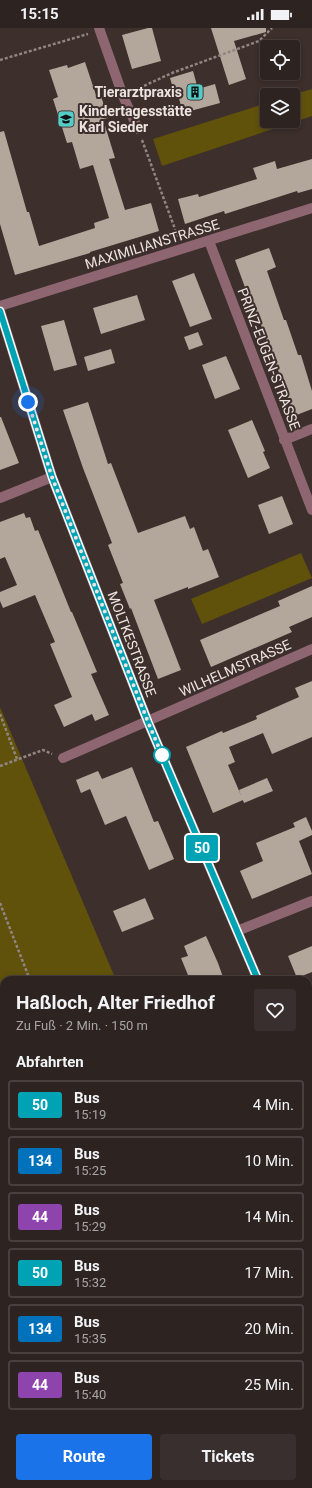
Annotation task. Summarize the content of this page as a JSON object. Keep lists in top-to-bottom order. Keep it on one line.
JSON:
{"streets":{"street":["MAXIMILIANSTRASSE","PRINZ-EUGEN-STRASSE","MOLTKESTRASSE","WILHELMSTRASSE"]},"crossings":[["MAXIMILIANSTRASSE","PRINZ-EUGEN-STRASSE"],["MOLTKESTRASSE","WILHELMSTRASSE"]],"places":{"building":["Tierarztpraxis"],"school or university":["Kindertagesstätte Karl Sieder"]},"lines":["bus line 50"],"page":{"status":"15:15","on_map":"50","heading":[["Haßloch, Alter Friedhof","Zu Fuß · 2 Min. · 150 m"],"Abfahrten"],"list":[{"mark":"50","name":"Bus","note":"15:19","value":"4 Min."},{"mark":"134","name":"Bus","note":"15:25","value":"10 Min."},{"mark":"44","name":"Bus","note":"15:29","value":"14 Min."},{"mark":"50","name":"Bus","note":"15:32","value":"17 Min."},{"mark":"134","name":"Bus","note":"15:35","value":"20 Min."},{"mark":"44","name":"Bus","note":"15:40","value":"25 Min."}],"buttons":["Route","Tickets"]}}
